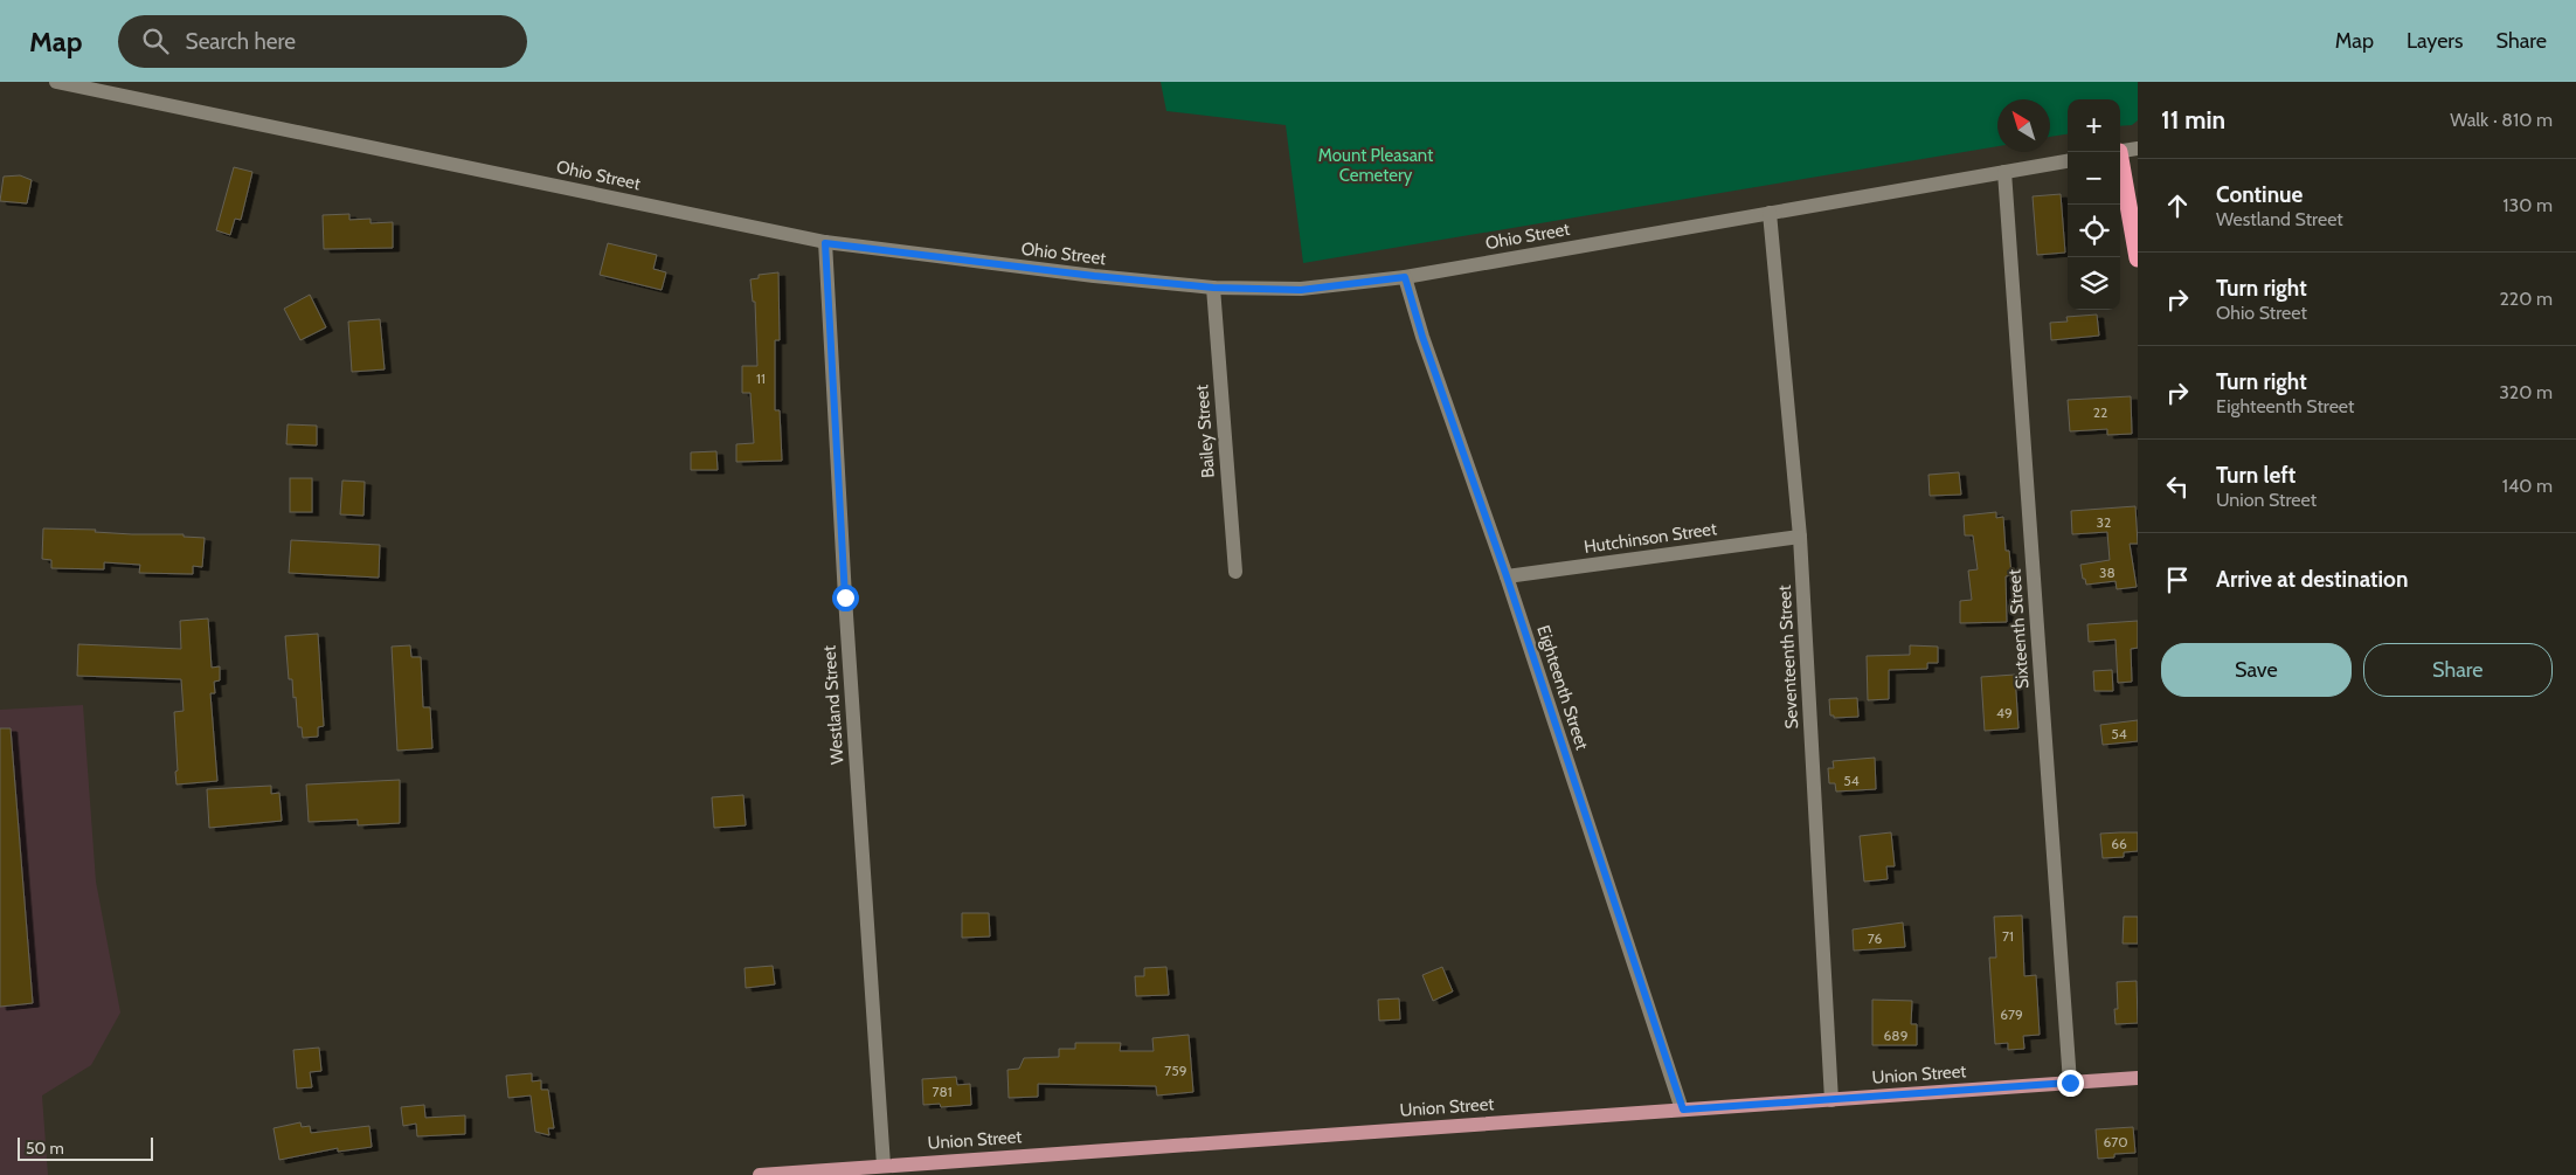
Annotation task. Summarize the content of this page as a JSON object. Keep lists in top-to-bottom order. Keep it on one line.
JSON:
{"streets":{"main road":["Union Street"],"street":["Ohio Street","Bailey Street","Hutchinson Street","Sixteenth Street","Seventeenth Street","Eighteenth Street","Westland Street"]},"crossings":[["Ohio Street","Bailey Street"],["Ohio Street","Sixteenth Street"],["Ohio Street","Seventeenth Street"],["Ohio Street","Eighteenth Street"],["Ohio Street","Westland Street"],["Hutchinson Street","Seventeenth Street"],["Hutchinson Street","Eighteenth Street"],["Sixteenth Street","Union Street"],["Seventeenth Street","Union Street"],["Eighteenth Street","Union Street"],["Westland Street","Union Street"]],"parks":["Mount Pleasant Cemetery"],"house_numbers":["11","22","32","38","49","54","54","66","71","76","679","689","759","781","670"],"scale_bar":"50 m","north":"top left","page":{"header":"Map","search":"Search here","nav":["Map","Layers","Share"],"heading":["11 min","Walk · 810 m"],"map_buttons":["+","−"],"list":[["Continue","Westland Street","130 m"],["Turn right","Ohio Street","220 m"],["Turn right","Eighteenth Street","320 m"],["Turn left","Union Street","140 m"],"Arrive at destination"],"buttons":["Save","Share"],"scale":"50 m"}}
